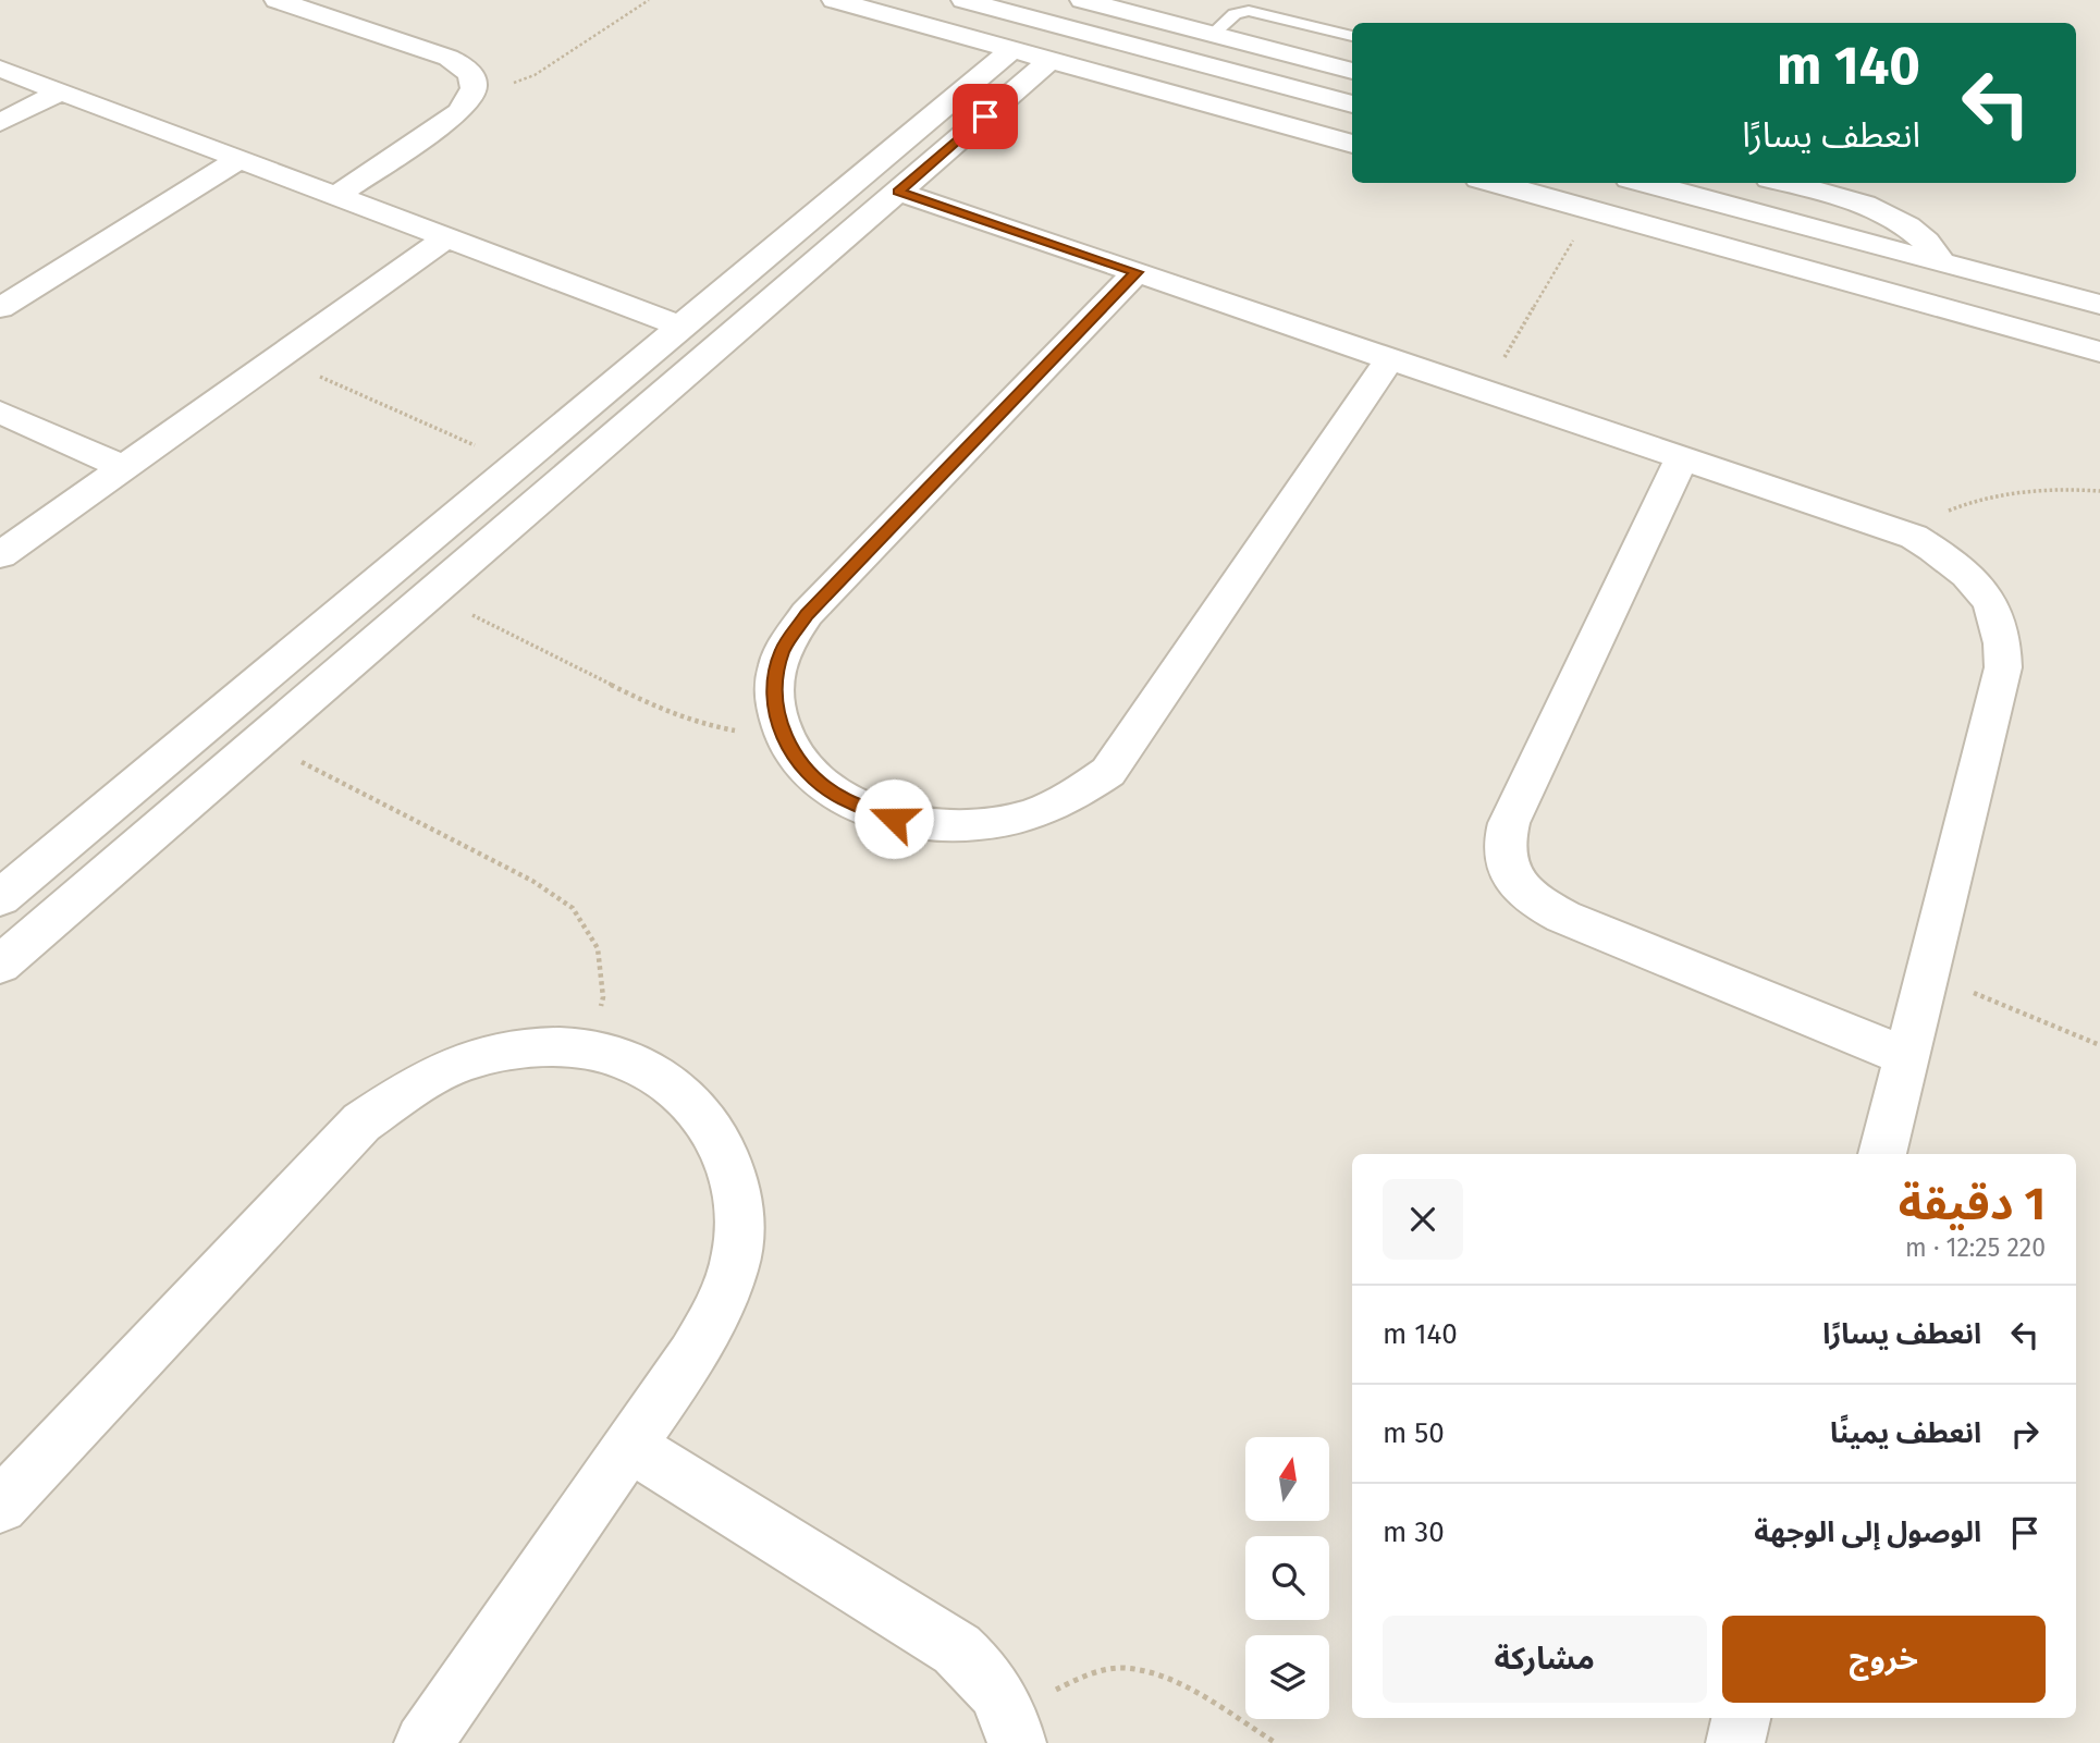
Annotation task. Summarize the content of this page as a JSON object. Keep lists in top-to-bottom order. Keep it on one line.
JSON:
{"north":"top","page":{"turn":["140 m","انعطف يسارًا"],"heading":["1 دقيقة","220 m · 12:25"],"list":[{"name":"انعطف يسارًا","value":"140 m"},{"name":"انعطف يمينًا","value":"50 m"},{"name":"الوصول إلى الوجهة","value":"30 m"}],"buttons":["خروج","مشاركة"]}}
